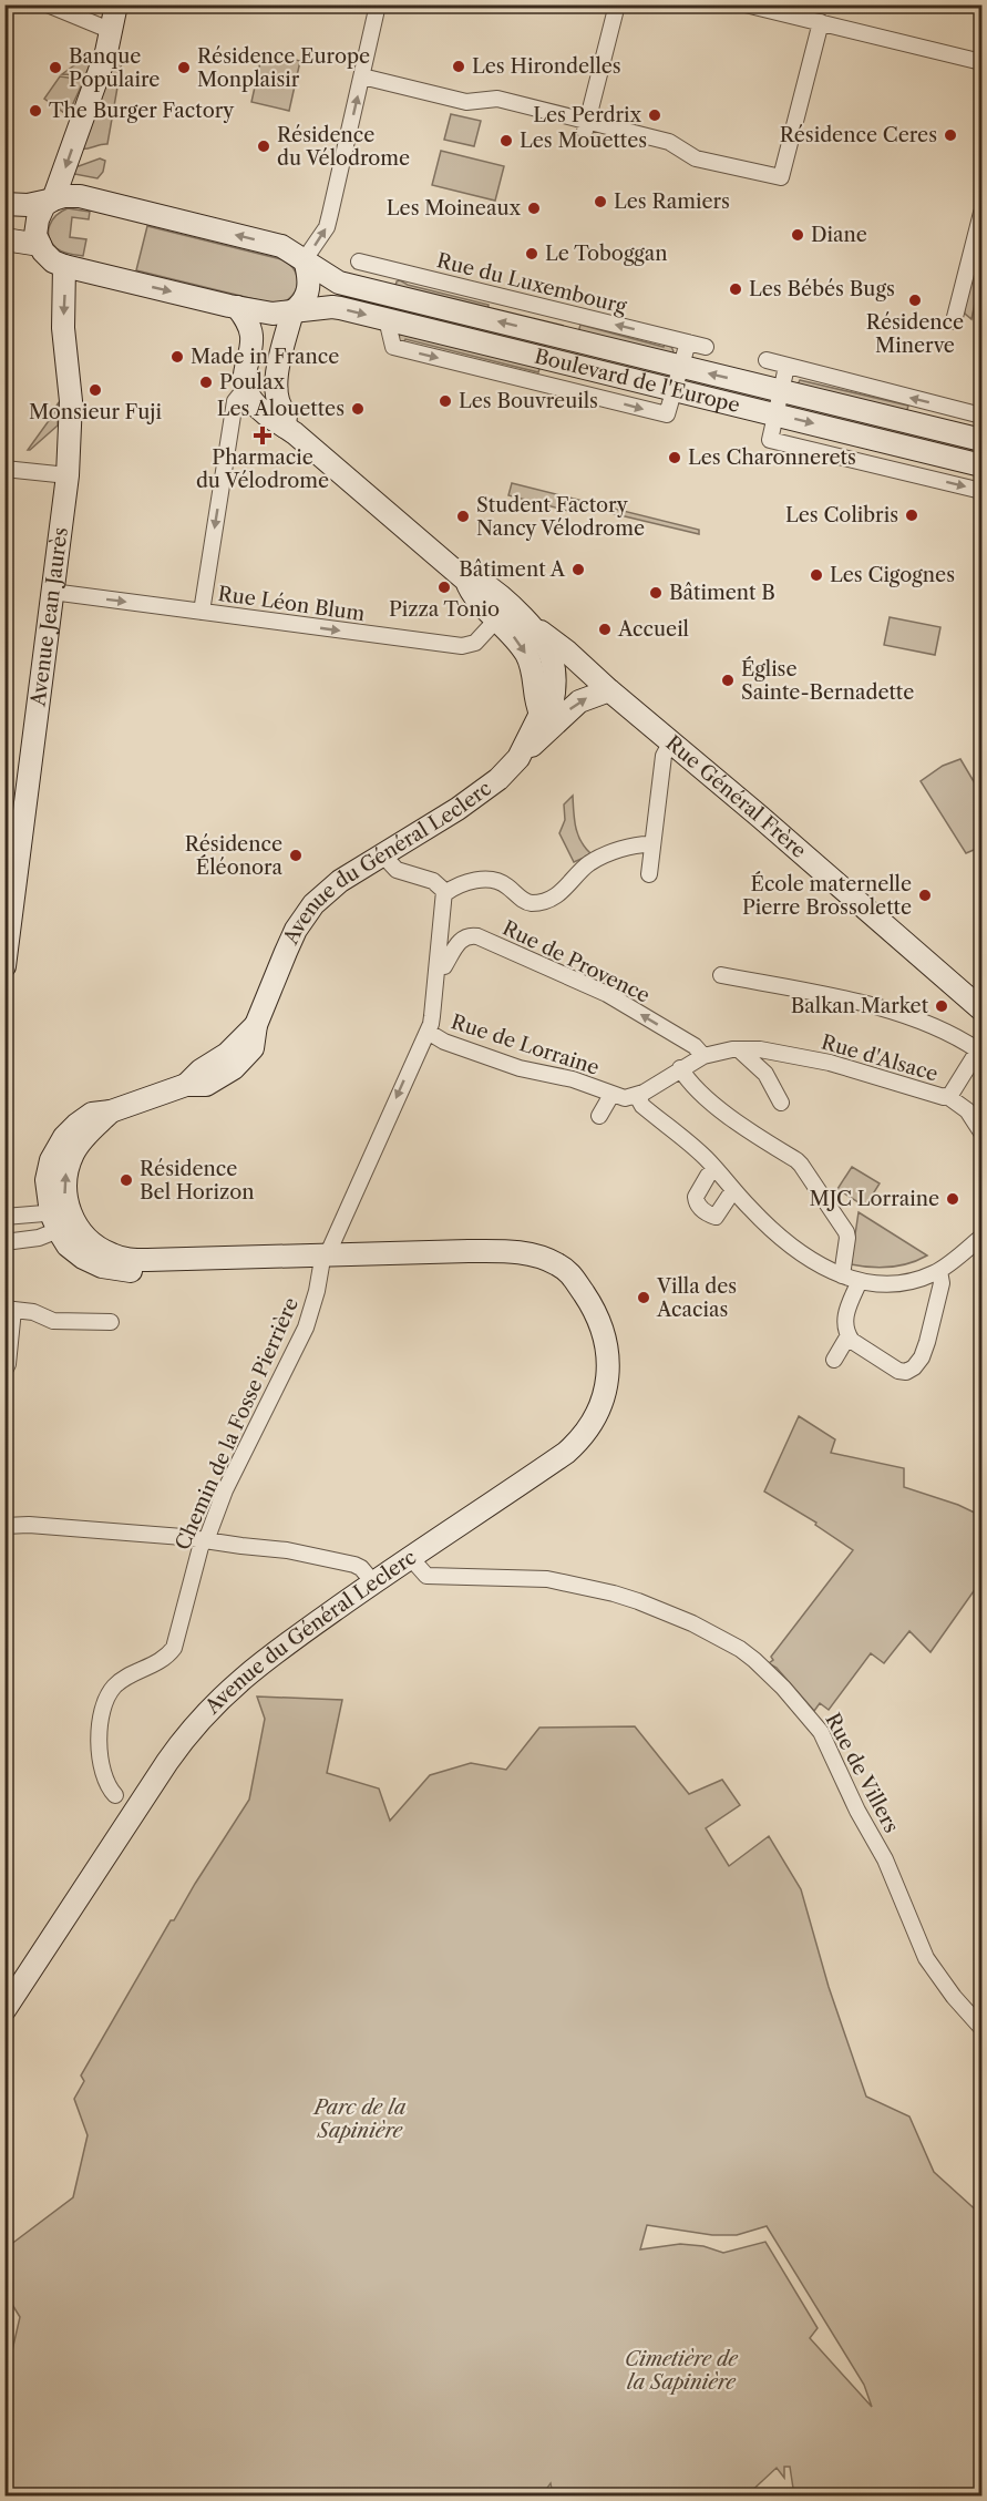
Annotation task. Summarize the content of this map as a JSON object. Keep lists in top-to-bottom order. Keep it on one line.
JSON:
{"streets":{"main road":["Boulevard de l'Europe","Avenue Jean Jaurès","Rue Général Frère","Avenue du Général Leclerc"],"street":["Rue du Luxembourg","Rue Léon Blum","Rue de Provence","Rue de Lorraine","Rue d'Alsace","Chemin de la Fosse Pierrière","Rue de Villers"]},"crossings":[["Boulevard de l'Europe","Avenue Jean Jaurès"],["Rue Léon Blum","Avenue Jean Jaurès"],["Rue Léon Blum","Avenue du Général Leclerc"],["Rue Général Frère","Avenue du Général Leclerc"],["Avenue du Général Leclerc","Chemin de la Fosse Pierrière"],["Avenue du Général Leclerc","Rue de Villers"],["Rue de Provence","Rue d'Alsace"],["Rue de Lorraine","Rue d'Alsace"]],"one_way":["Rue du Luxembourg","Rue Léon Blum"],"parks":["Parc de la Sapinière","Cimetière de la Sapinière"],"places":{"other":["Les Hirondelles","Banque Populaire","Résidence Europe Monplaisir","The Burger Factory","Les Perdrix","Résidence Ceres","Les Mouettes","Résidence du Vélodrome","Les Ramiers","Les Moineaux","Diane","Le Toboggan","Les Bébés Bugs","Résidence Minerve","Made in France","Poulax","Monsieur Fuji","Les Bouvreuils","Les Alouettes","Les Charonnerets","Les Colibris","Student Factory Nancy Vélodrome","Bâtiment A","Les Cigognes","Pizza Tonio","Bâtiment B","Accueil","Église Sainte-Bernadette","Résidence Éléonora","École maternelle Pierre Brossolette","Balkan Market","Résidence Bel Horizon","MJC Lorraine","Villa des Acacias"],"health":["Pharmacie du Vélodrome"]}}
